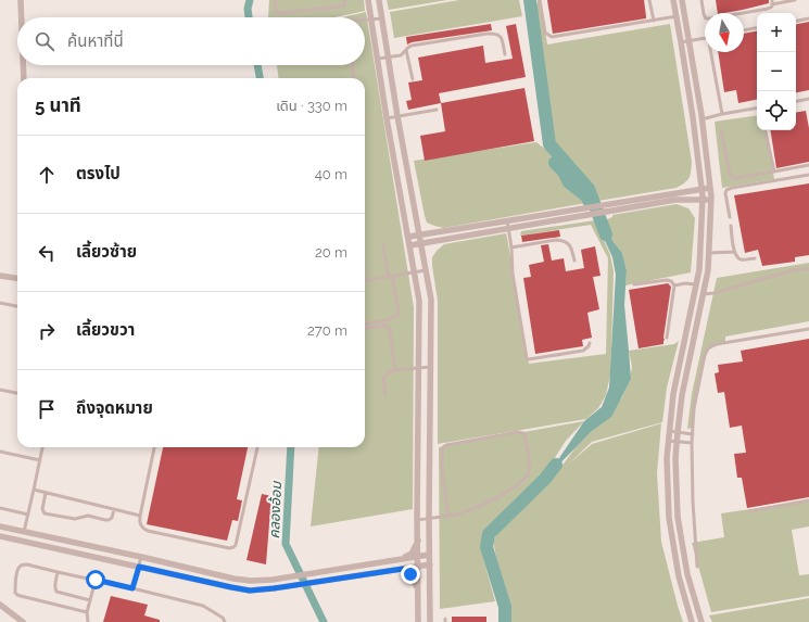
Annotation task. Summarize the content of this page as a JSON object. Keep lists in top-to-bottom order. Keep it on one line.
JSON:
{"water":["คลองอ้อม"],"north":"bottom","page":{"map_buttons":["+","−"],"search":"ค้นหาที่นี่","heading":["5 นาที","เดิน · 330 m"],"list":[["ตรงไป","40 m"],["เลี้ยวซ้าย","20 m"],["เลี้ยวขวา","270 m"],"ถึงจุดหมาย"]}}
